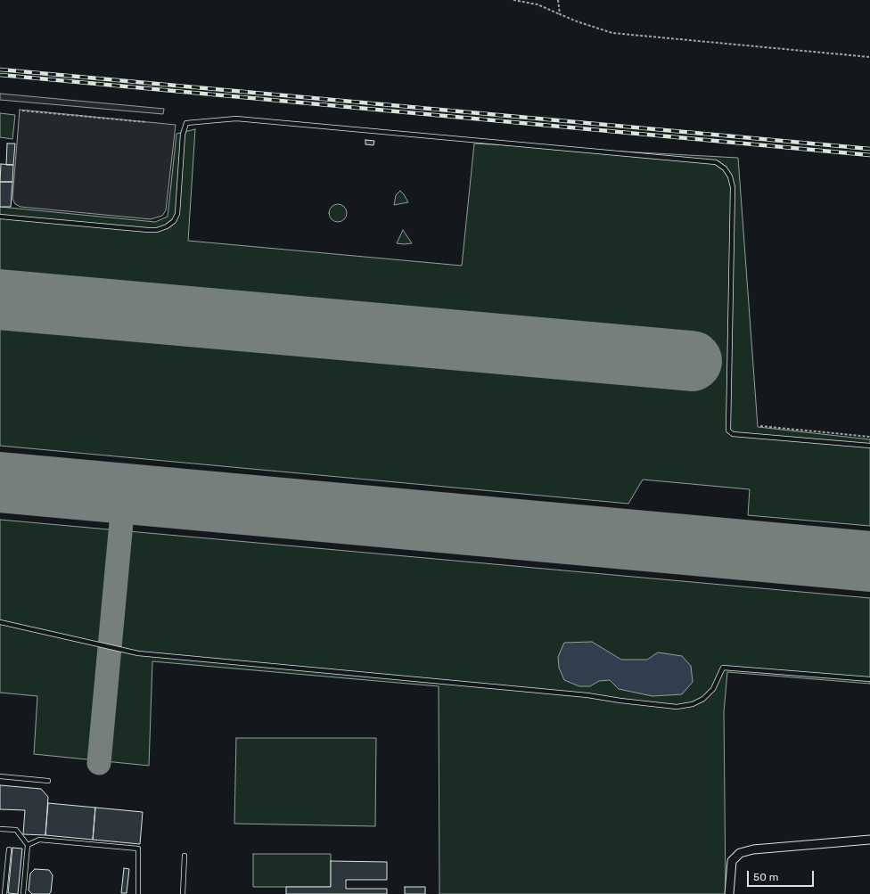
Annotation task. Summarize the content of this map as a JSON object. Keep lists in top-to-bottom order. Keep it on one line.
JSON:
{"scale_bar":"50 m"}
